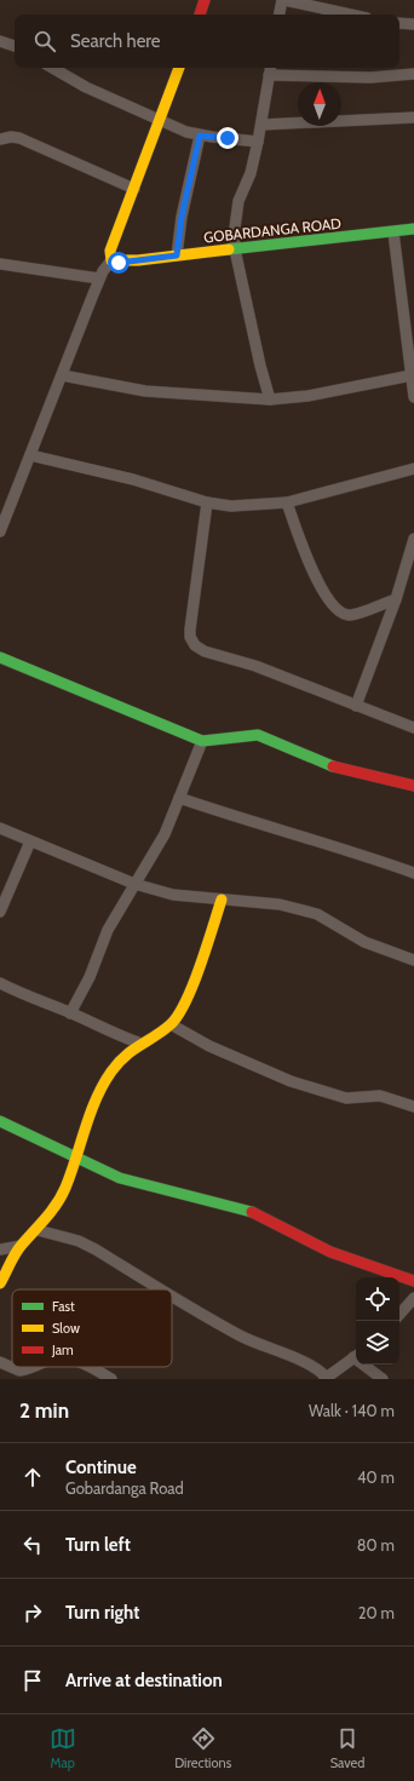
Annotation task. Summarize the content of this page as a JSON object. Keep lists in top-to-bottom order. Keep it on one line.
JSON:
{"streets":{"street":["GOBARDANGA ROAD"]},"legend":["Fast","Slow","Jam"],"north":"top","page":{"search":"Search here","heading":["2 min","Walk · 140 m"],"list":[["Continue","Gobardanga Road","40 m"],["Turn left","80 m"],["Turn right","20 m"],"Arrive at destination"],"nav":["Map","Directions","Saved"]}}
